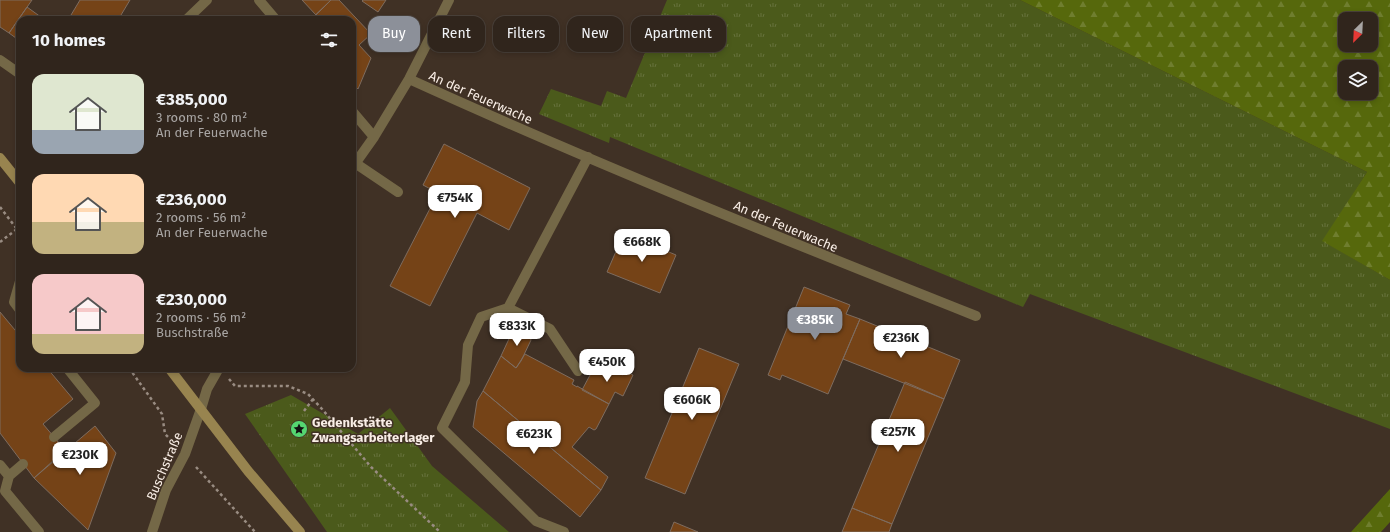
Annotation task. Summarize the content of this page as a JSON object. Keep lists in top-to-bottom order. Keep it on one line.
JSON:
{"streets":{"street":["An der Feuerwache","Buschstraße"]},"places":{"place":["Gedenkstätte Zwangsarbeiterlager"]},"north":"bottom left","page":{"chip":["Buy","Rent","Filters","New","Apartment"],"heading":"10 homes","list":[{"name":"€385,000","note":"3 rooms · 80 m² · An der Feuerwache"},{"name":"€236,000","note":"2 rooms · 56 m² · An der Feuerwache"},{"name":"€230,000","note":"2 rooms · 56 m² · Buschstraße"}],"price":["€754K","€668K","€385K","€833K","€236K","€450K","€606K","€257K","€623K","€230K"]}}
